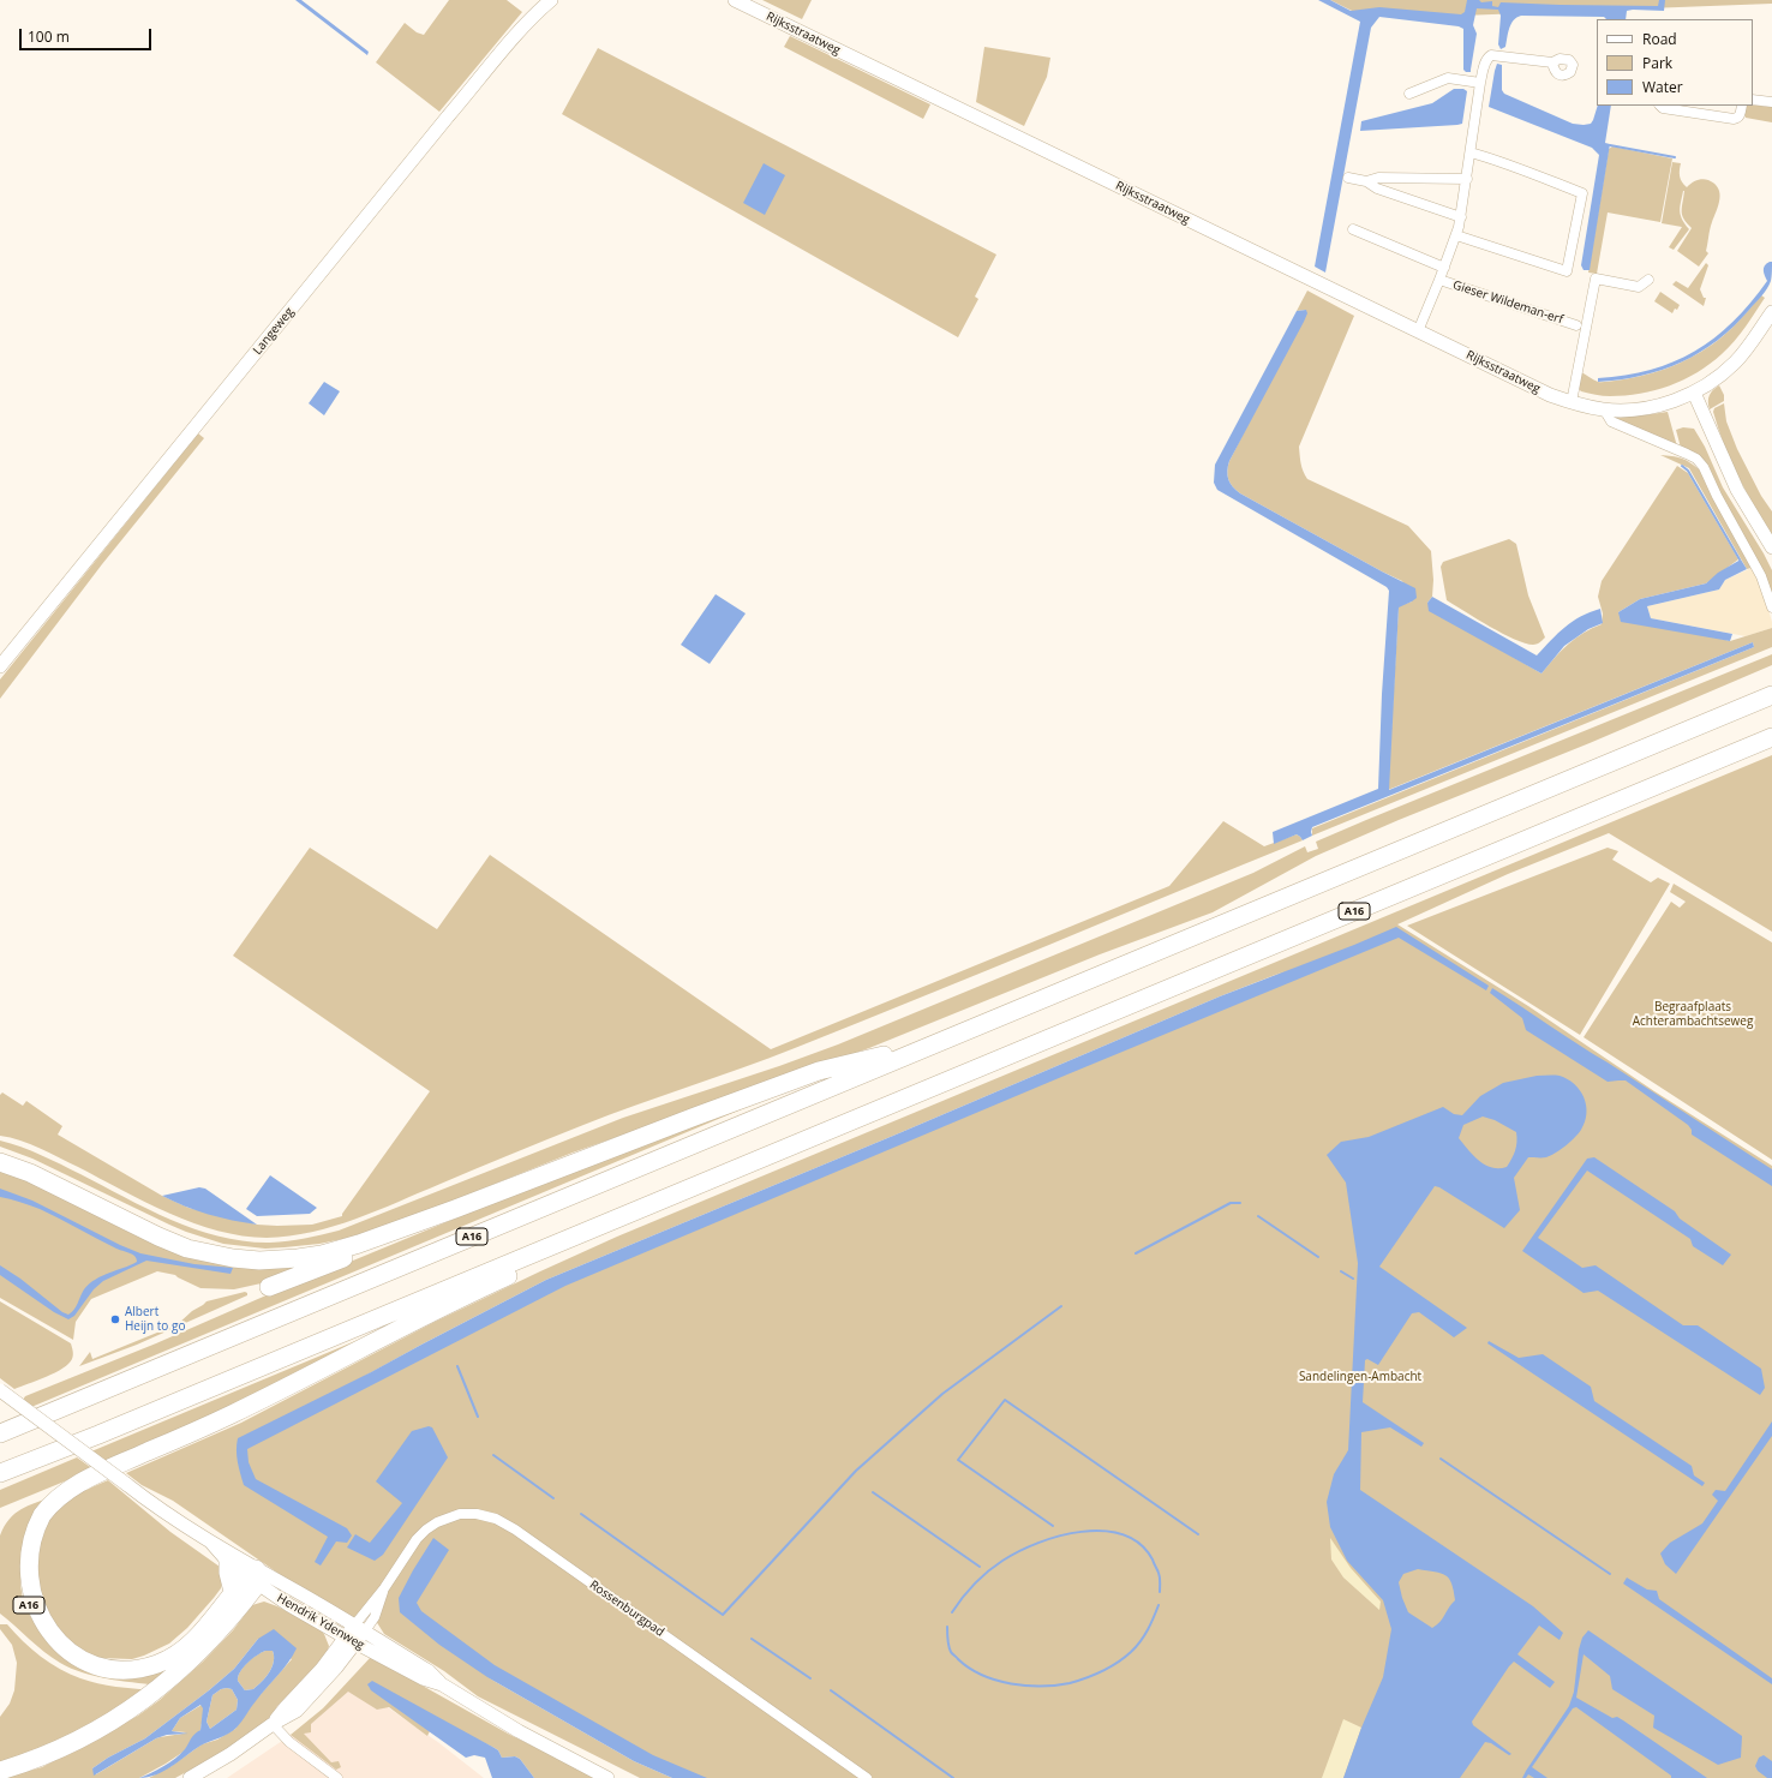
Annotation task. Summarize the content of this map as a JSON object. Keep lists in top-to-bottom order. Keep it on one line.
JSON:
{"streets":{"highway":["A16"],"main road":["Rijksstraatweg","Langeweg","Hendrik Ydenweg"],"street":["Gieser Wildeman-erf","Rossenburgpad"]},"crossings":[["Rijksstraatweg","Gieser Wildeman-erf"],["A16","Hendrik Ydenweg"],["Rossenburgpad","Hendrik Ydenweg"]],"parks":["Begraafplaats Achterambachtseweg","Sandelingen-Ambacht"],"places":["Albert Heijn to go"],"legend":["Road","Park","Water"],"scale_bar":"100 m"}
